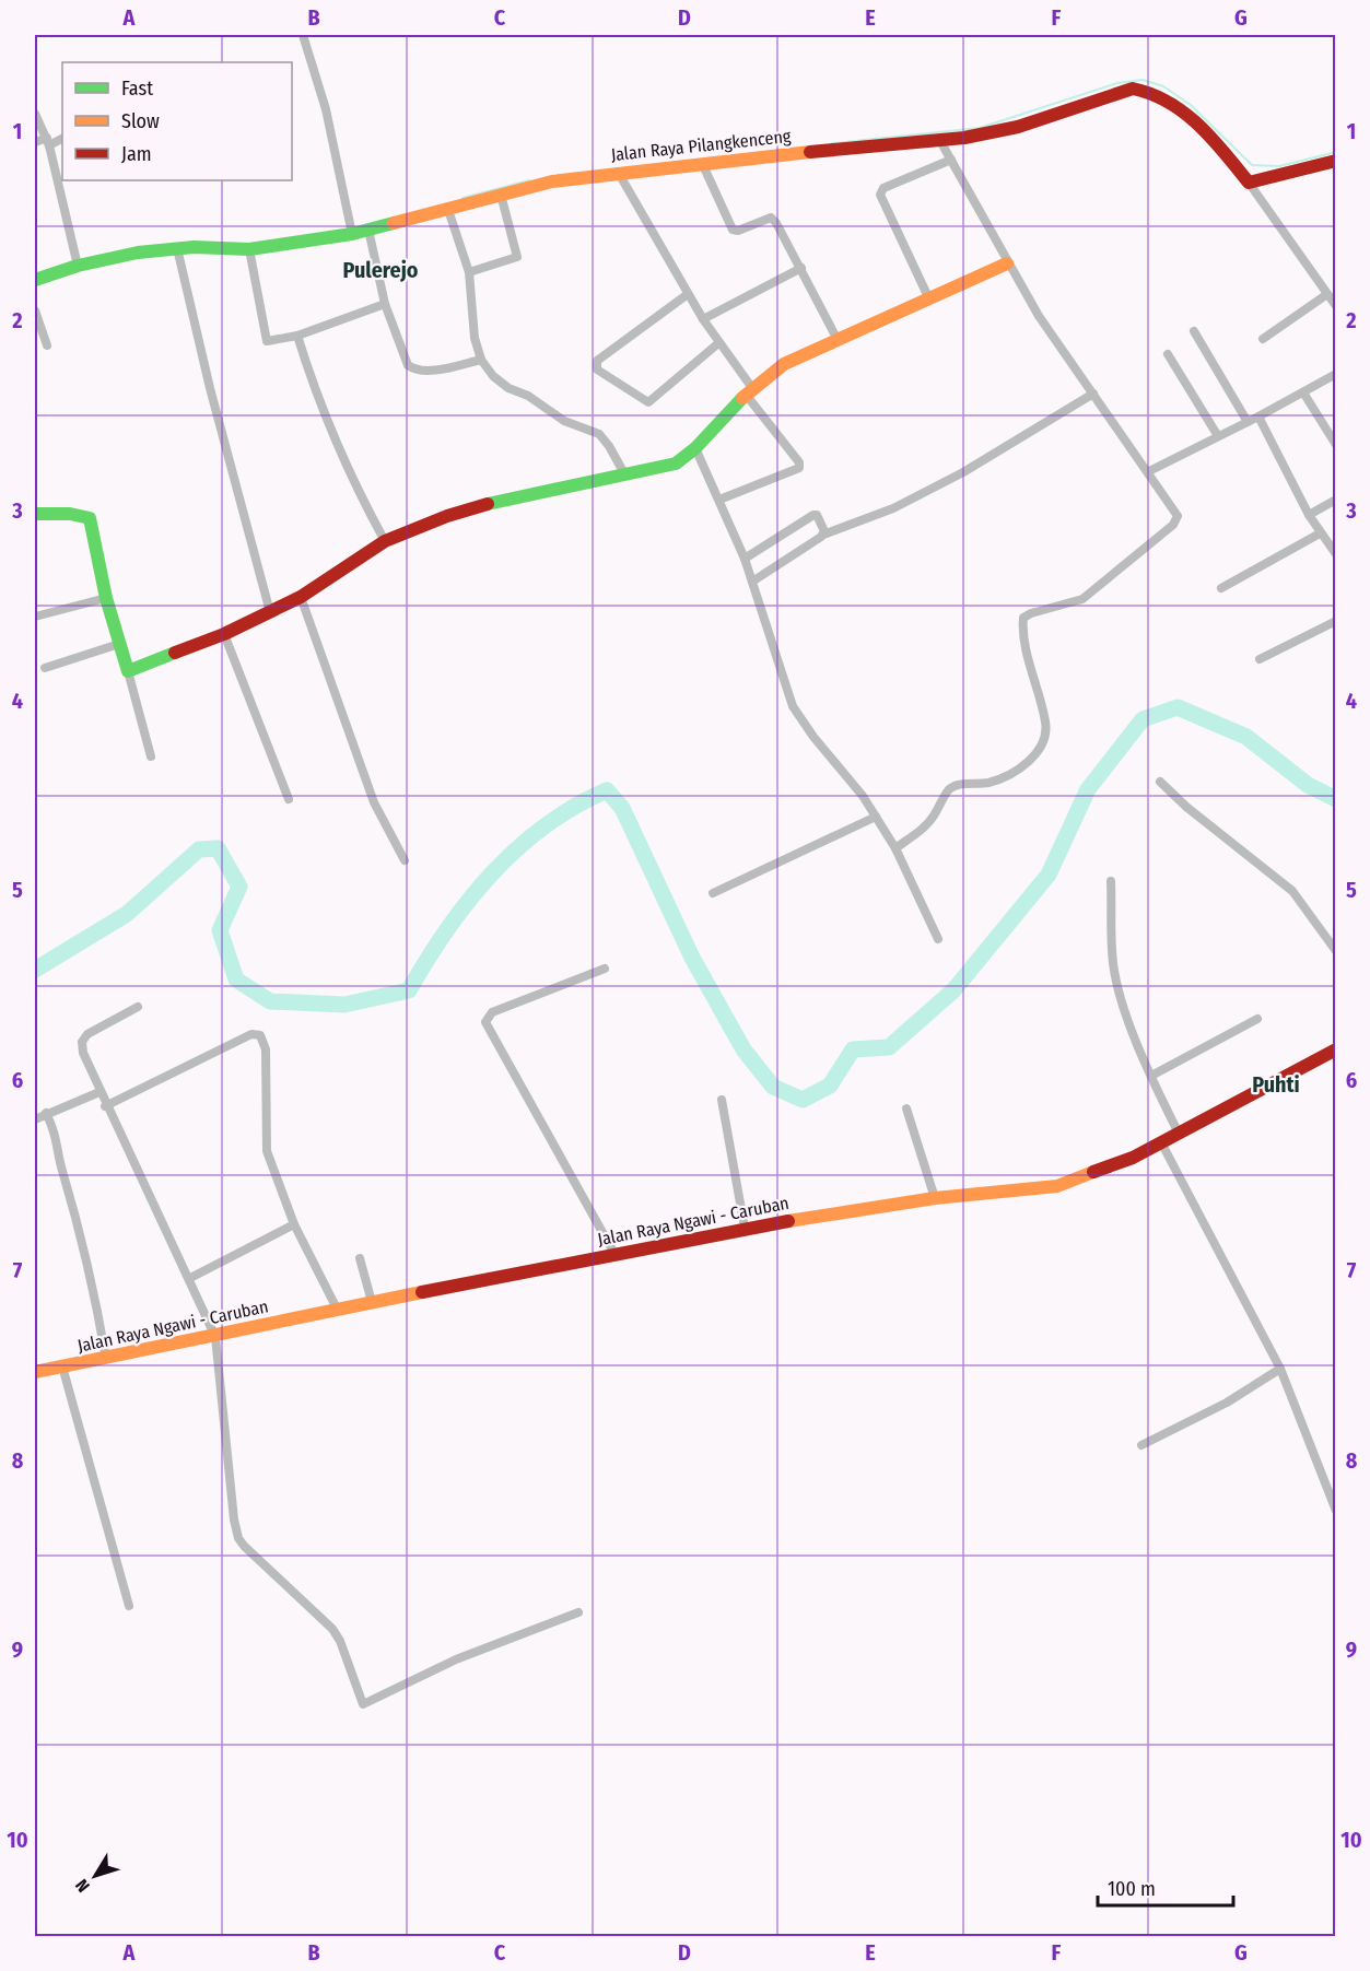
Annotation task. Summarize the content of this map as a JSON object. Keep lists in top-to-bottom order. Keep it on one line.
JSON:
{"streets":{"main road":["Jalan Raya Pilangkenceng","Jalan Raya Ngawi - Caruban"]},"districts":["Pulerejo","Puhti"],"legend":["Fast","Slow","Jam"],"scale_bar":"100 m","north":"bottom left","grid":{"columns":["A","B","C","D","E","F","G"],"rows":["1","2","3","4","5","6","7","8","9","10"]}}
